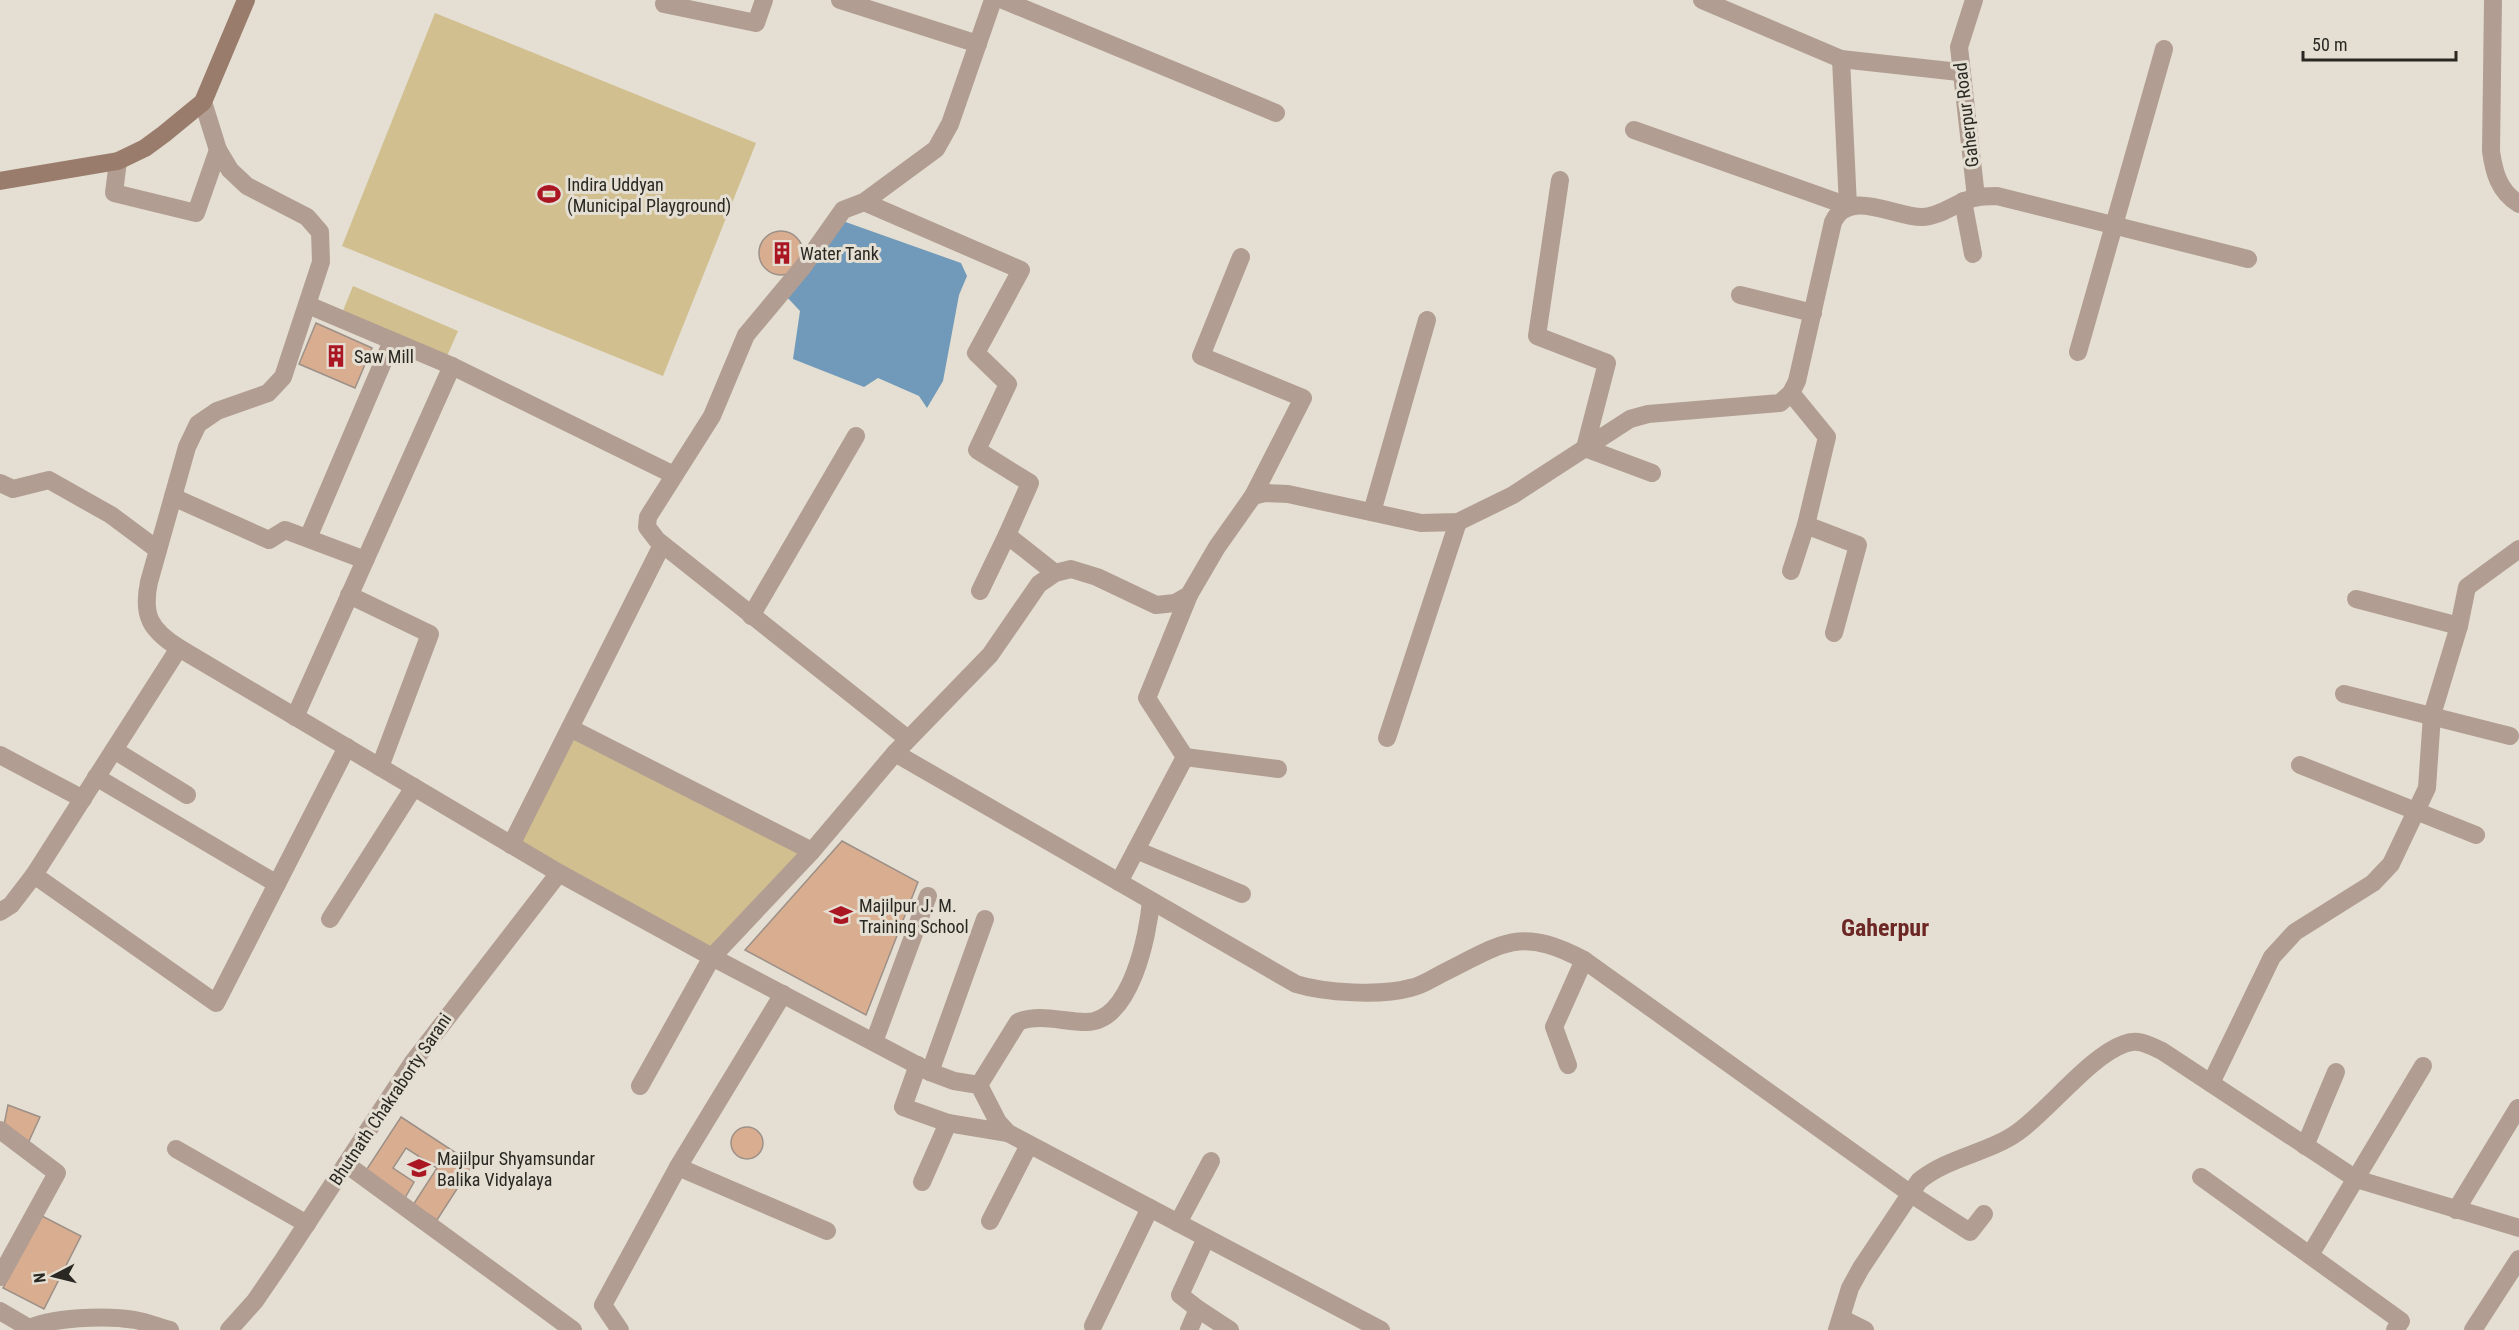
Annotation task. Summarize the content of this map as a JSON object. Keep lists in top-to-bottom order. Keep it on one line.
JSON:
{"streets":{"street":["Gaherpur Road","Bhutnath Chakraborty Sarani"]},"districts":["Gaherpur"],"places":{"sports":["Indira Uddyan (Municipal Playground)"],"building":["Water Tank","Saw Mill"],"school or university":["Majilpur J. M. Training School","Majilpur Shyamsundar Balika Vidyalaya"]},"scale_bar":"50 m","north":"left"}
